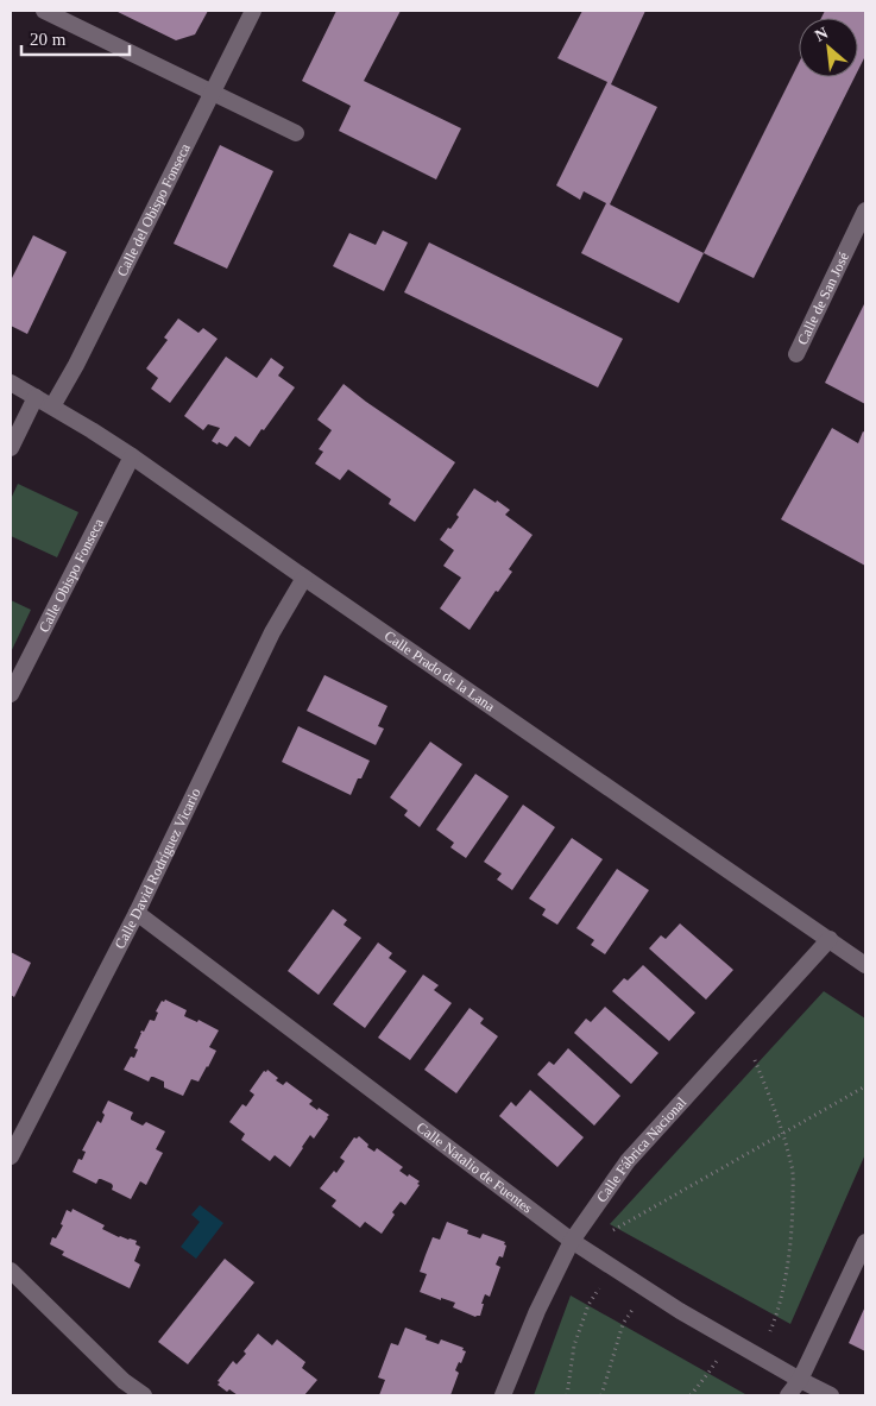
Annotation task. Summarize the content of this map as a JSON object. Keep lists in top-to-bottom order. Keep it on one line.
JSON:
{"streets":{"street":["Calle del Obispo Fonseca","Calle de San José","Calle Obispo Fonseca","Calle Prado de la Lana","Calle David Rodríguez Vicario","Calle Fábrica Nacional","Calle Natalio de Fuentes"]},"crossings":[["Calle del Obispo Fonseca","Calle Prado de la Lana"],["Calle Obispo Fonseca","Calle Prado de la Lana"],["Calle Prado de la Lana","Calle David Rodríguez Vicario"],["Calle Prado de la Lana","Calle Fábrica Nacional"],["Calle David Rodríguez Vicario","Calle Natalio de Fuentes"],["Calle Fábrica Nacional","Calle Natalio de Fuentes"]],"scale_bar":"20 m","north":"top left"}
